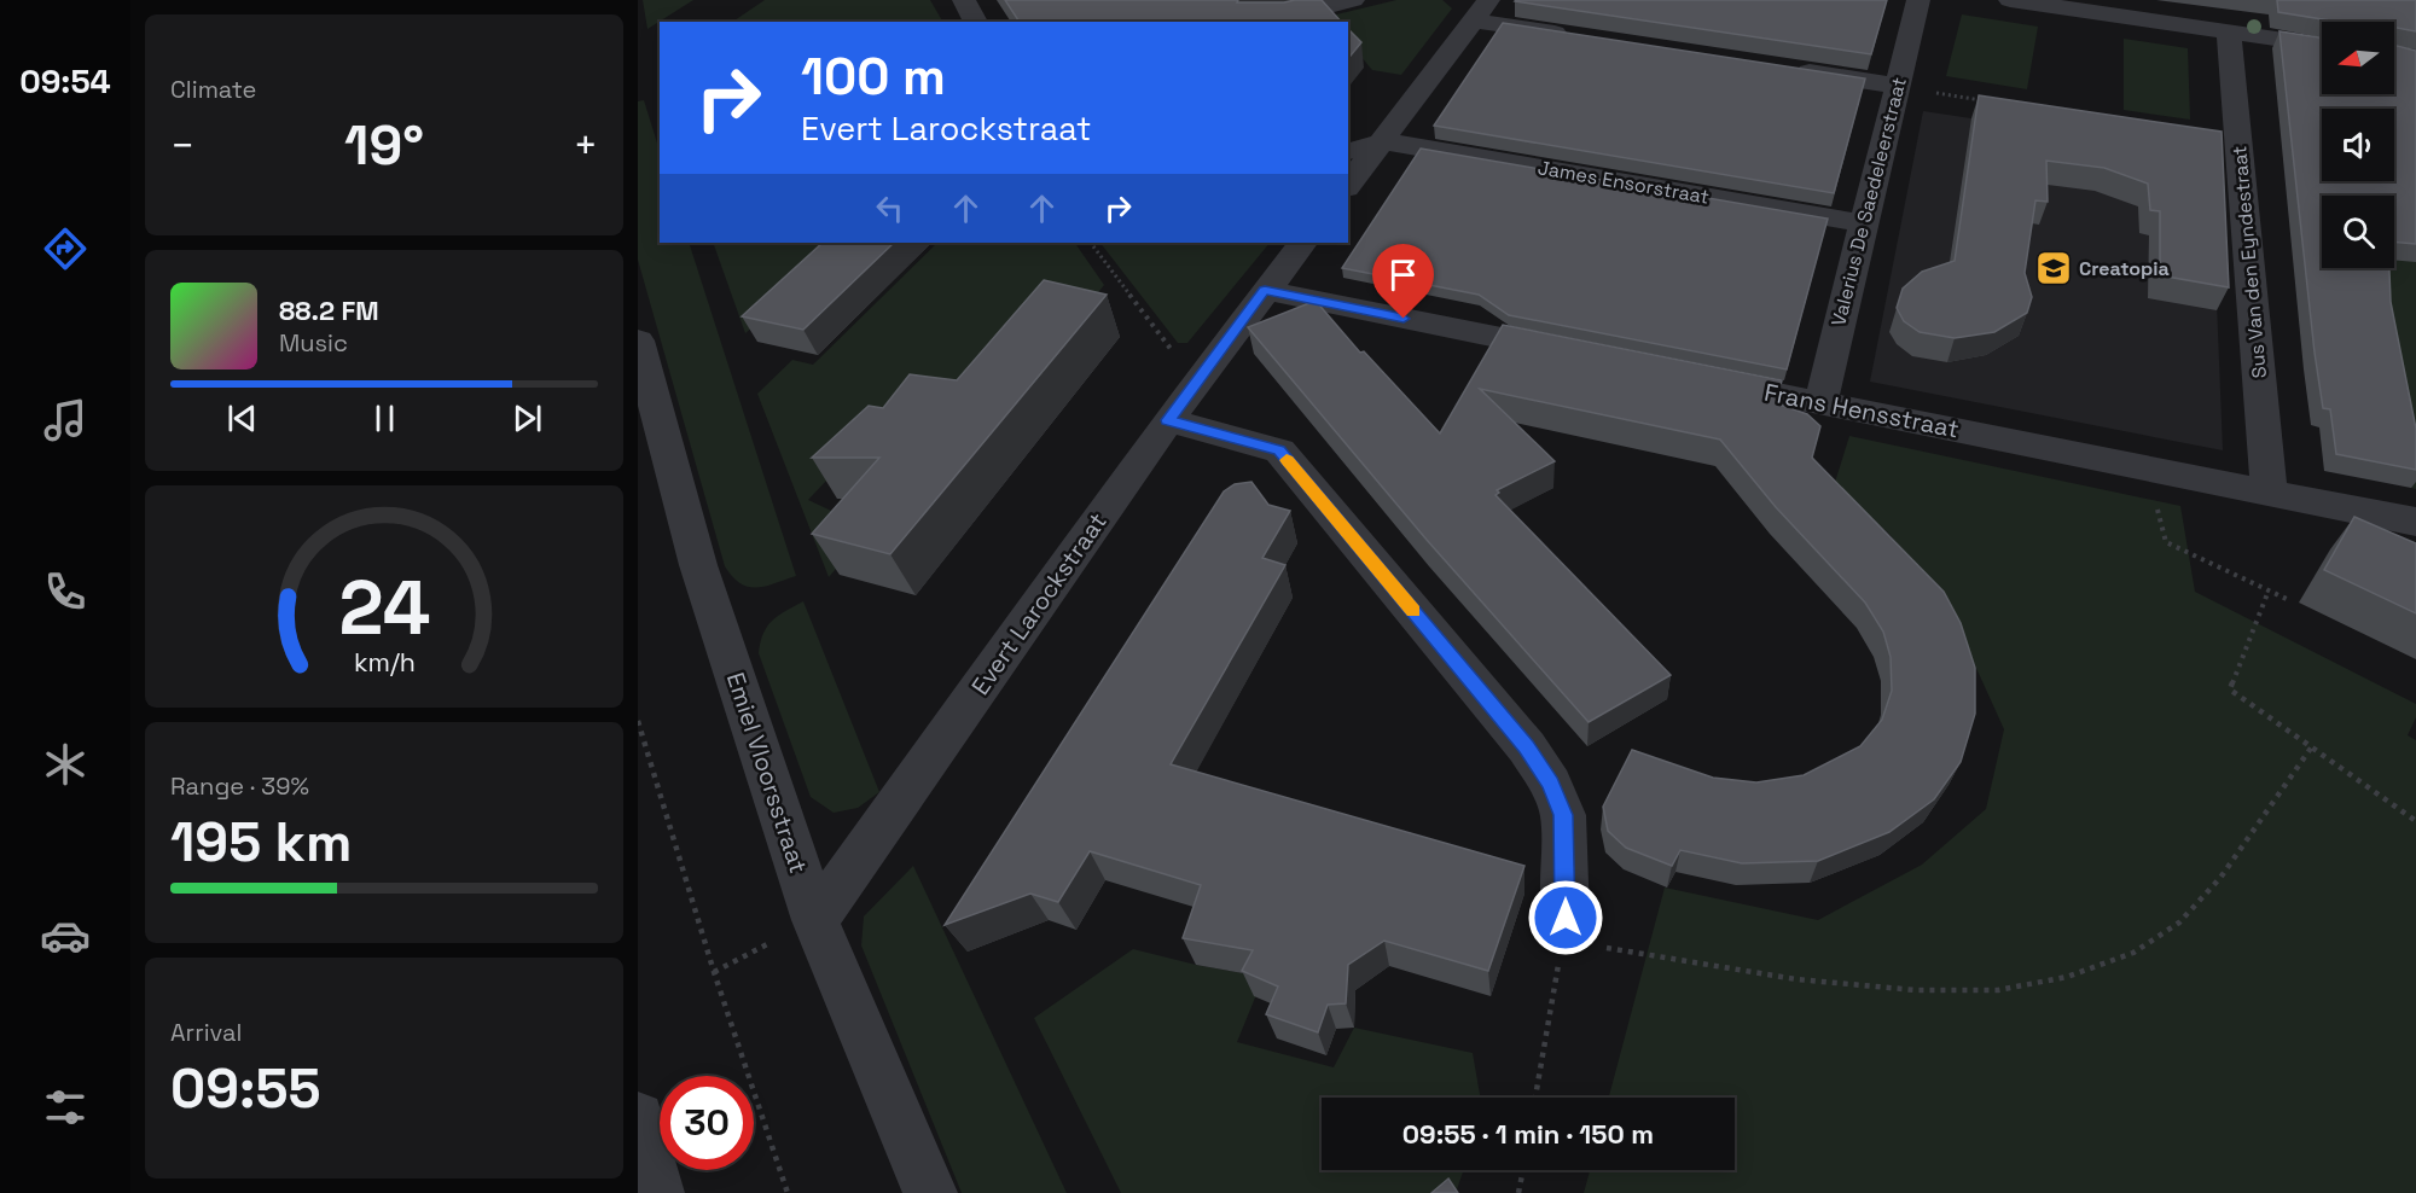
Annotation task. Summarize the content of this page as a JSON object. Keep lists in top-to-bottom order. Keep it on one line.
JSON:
{"streets":{"street":["James Ensorstraat","Valerius De Saedeleerstraat","Sus Van den Eyndestraat","Frans Hensstraat","Evert Larockstraat","Emiel Vloorsstraat"]},"crossings":[["James Ensorstraat","Valerius De Saedeleerstraat"],["Valerius De Saedeleerstraat","Frans Hensstraat"],["Sus Van den Eyndestraat","Frans Hensstraat"],["Evert Larockstraat","Emiel Vloorsstraat"]],"places":{"school or university":["Creatopia"]},"north":"left","page":{"tabs":"09:54","tile":["Climate",["Range · 39%","195 km"],["Arrival","09:55"]],"turn":["100 m","Evert Larockstraat"],"heat":["−","19°","+"],"song":["88.2 FM","Music"],"limit":"30","trip":"09:55 · 1 min · 150 m","gauge":["24","km/h"]}}
